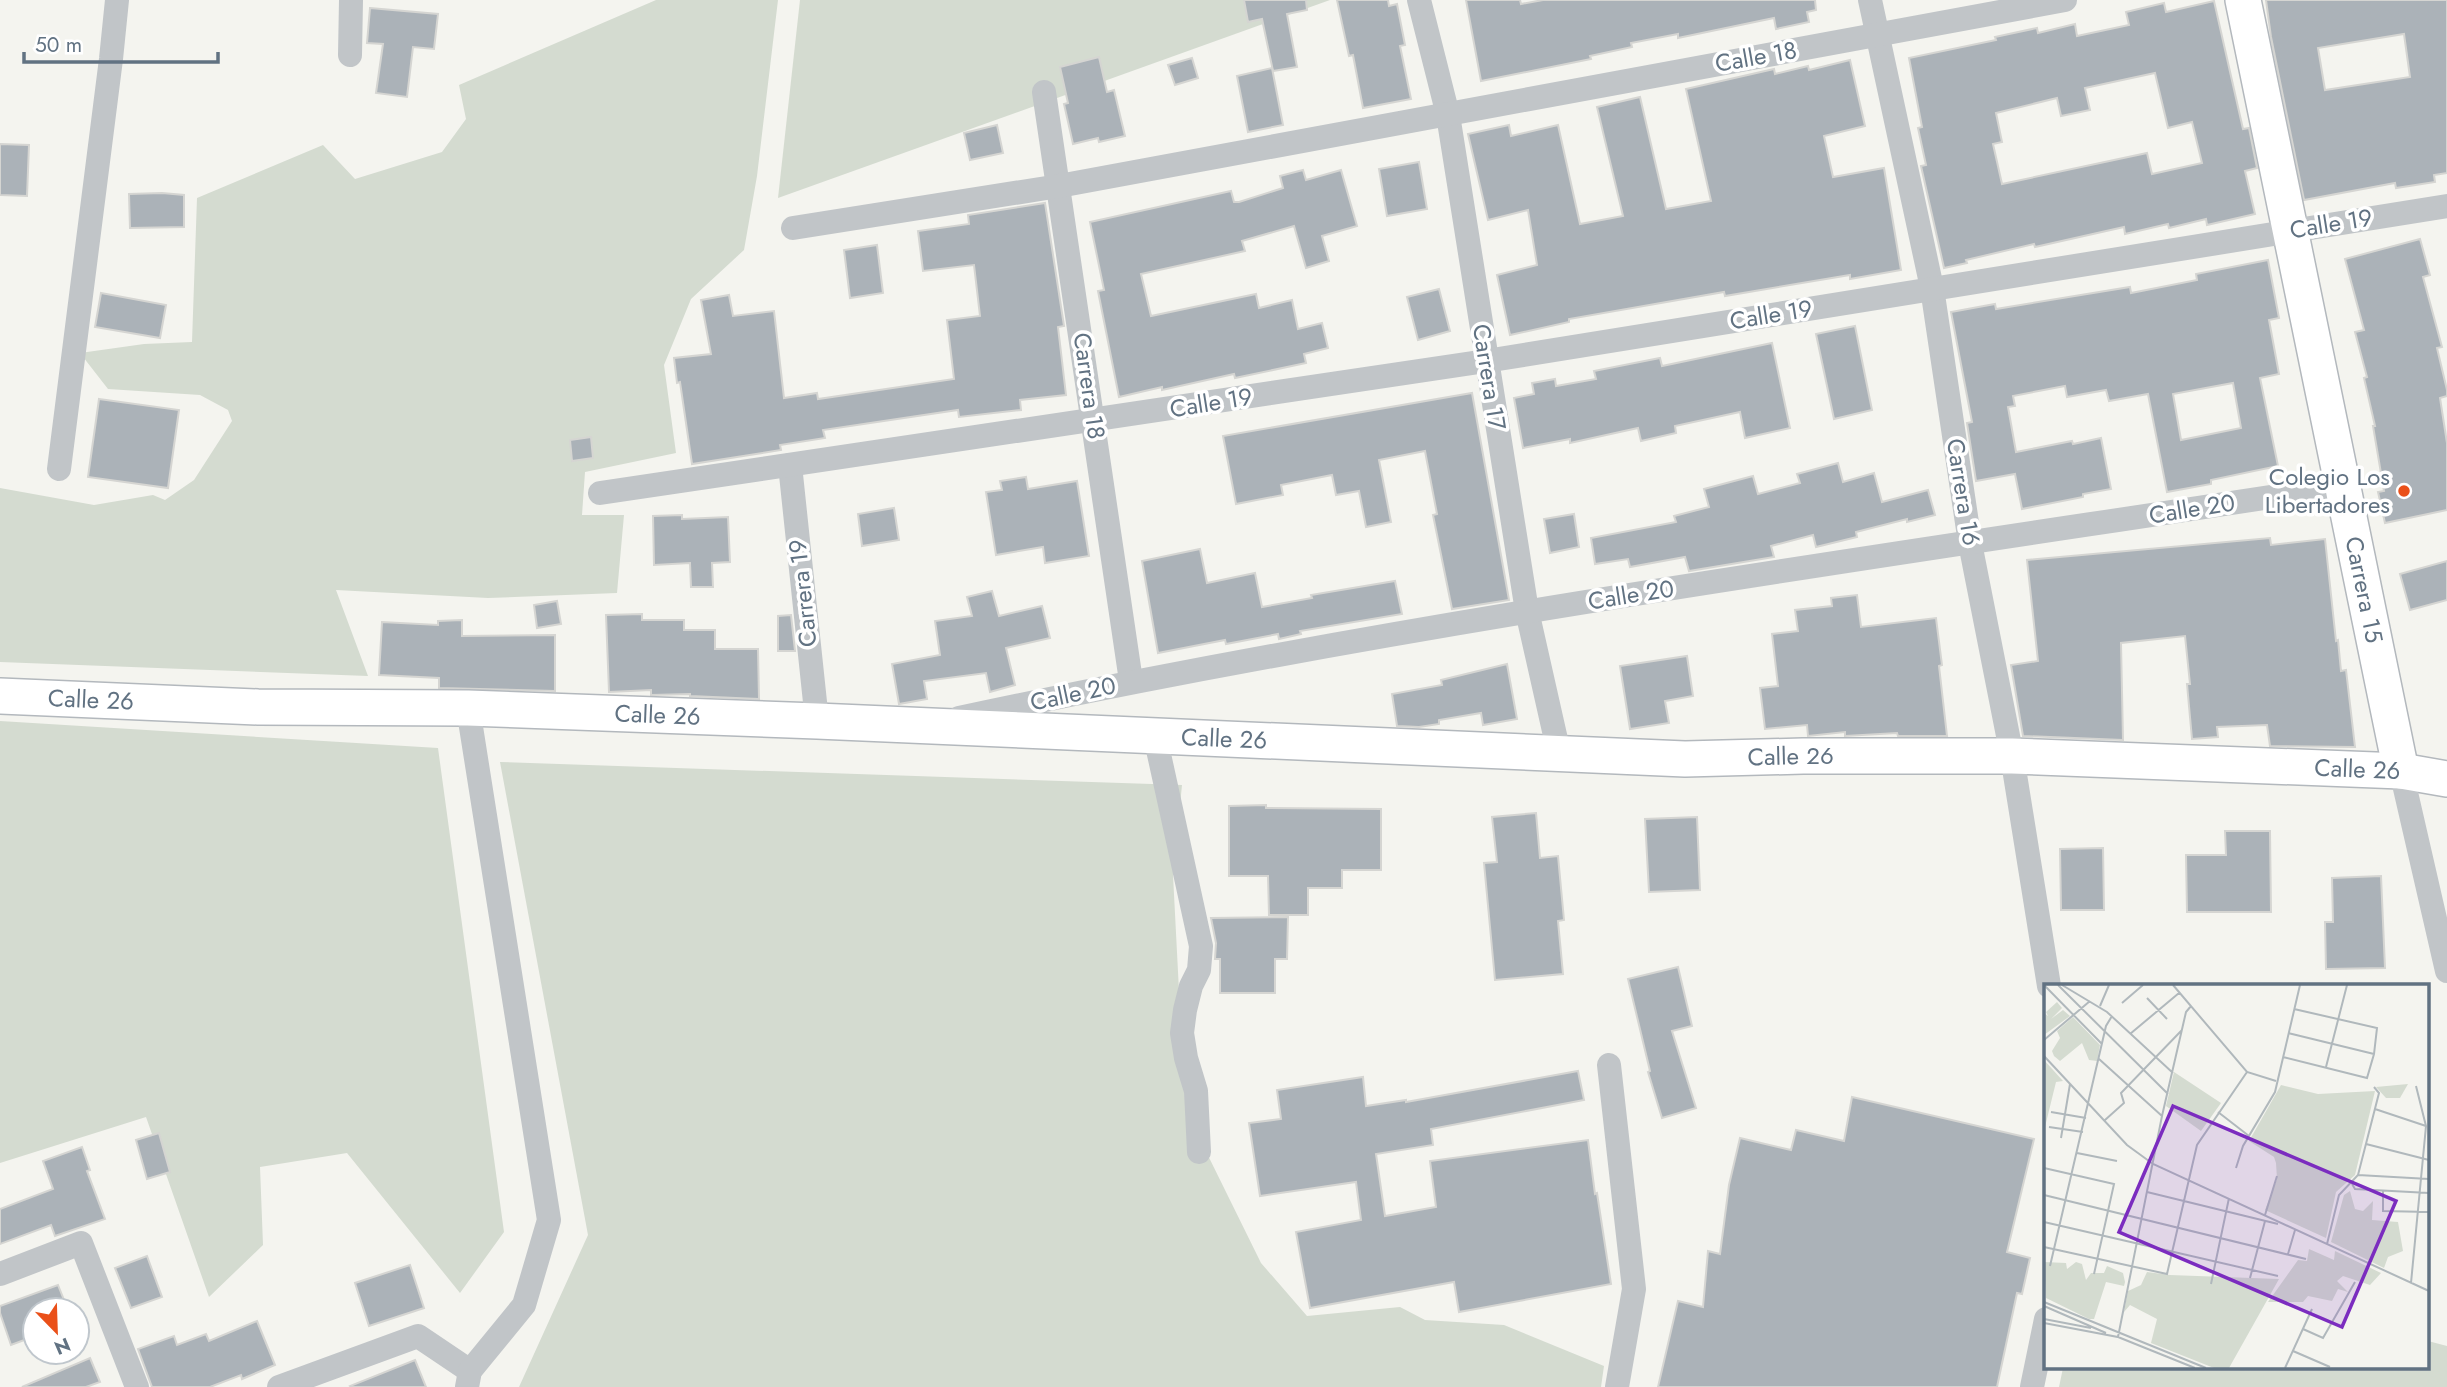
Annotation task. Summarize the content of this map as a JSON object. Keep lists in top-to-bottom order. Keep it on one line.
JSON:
{"streets":{"street":["Calle 18","Calle 19","Carrera 17","Carrera 18","Carrera 16","Calle 20","Carrera 15","Carrera 19","Calle 26"]},"crossings":[["Calle 18","Carrera 17"],["Calle 18","Carrera 18"],["Calle 18","Carrera 16"],["Calle 19","Carrera 17"],["Calle 19","Carrera 18"],["Calle 19","Carrera 16"],["Calle 19","Carrera 15"],["Calle 19","Carrera 19"],["Carrera 17","Calle 20"],["Carrera 17","Calle 26"],["Carrera 18","Calle 20"],["Carrera 16","Calle 20"],["Carrera 16","Calle 26"],["Calle 20","Carrera 15"],["Calle 20","Calle 26"],["Carrera 15","Calle 26"],["Carrera 19","Calle 26"]],"places":["Colegio Los Libertadores"],"scale_bar":"50 m","north":"bottom right"}
